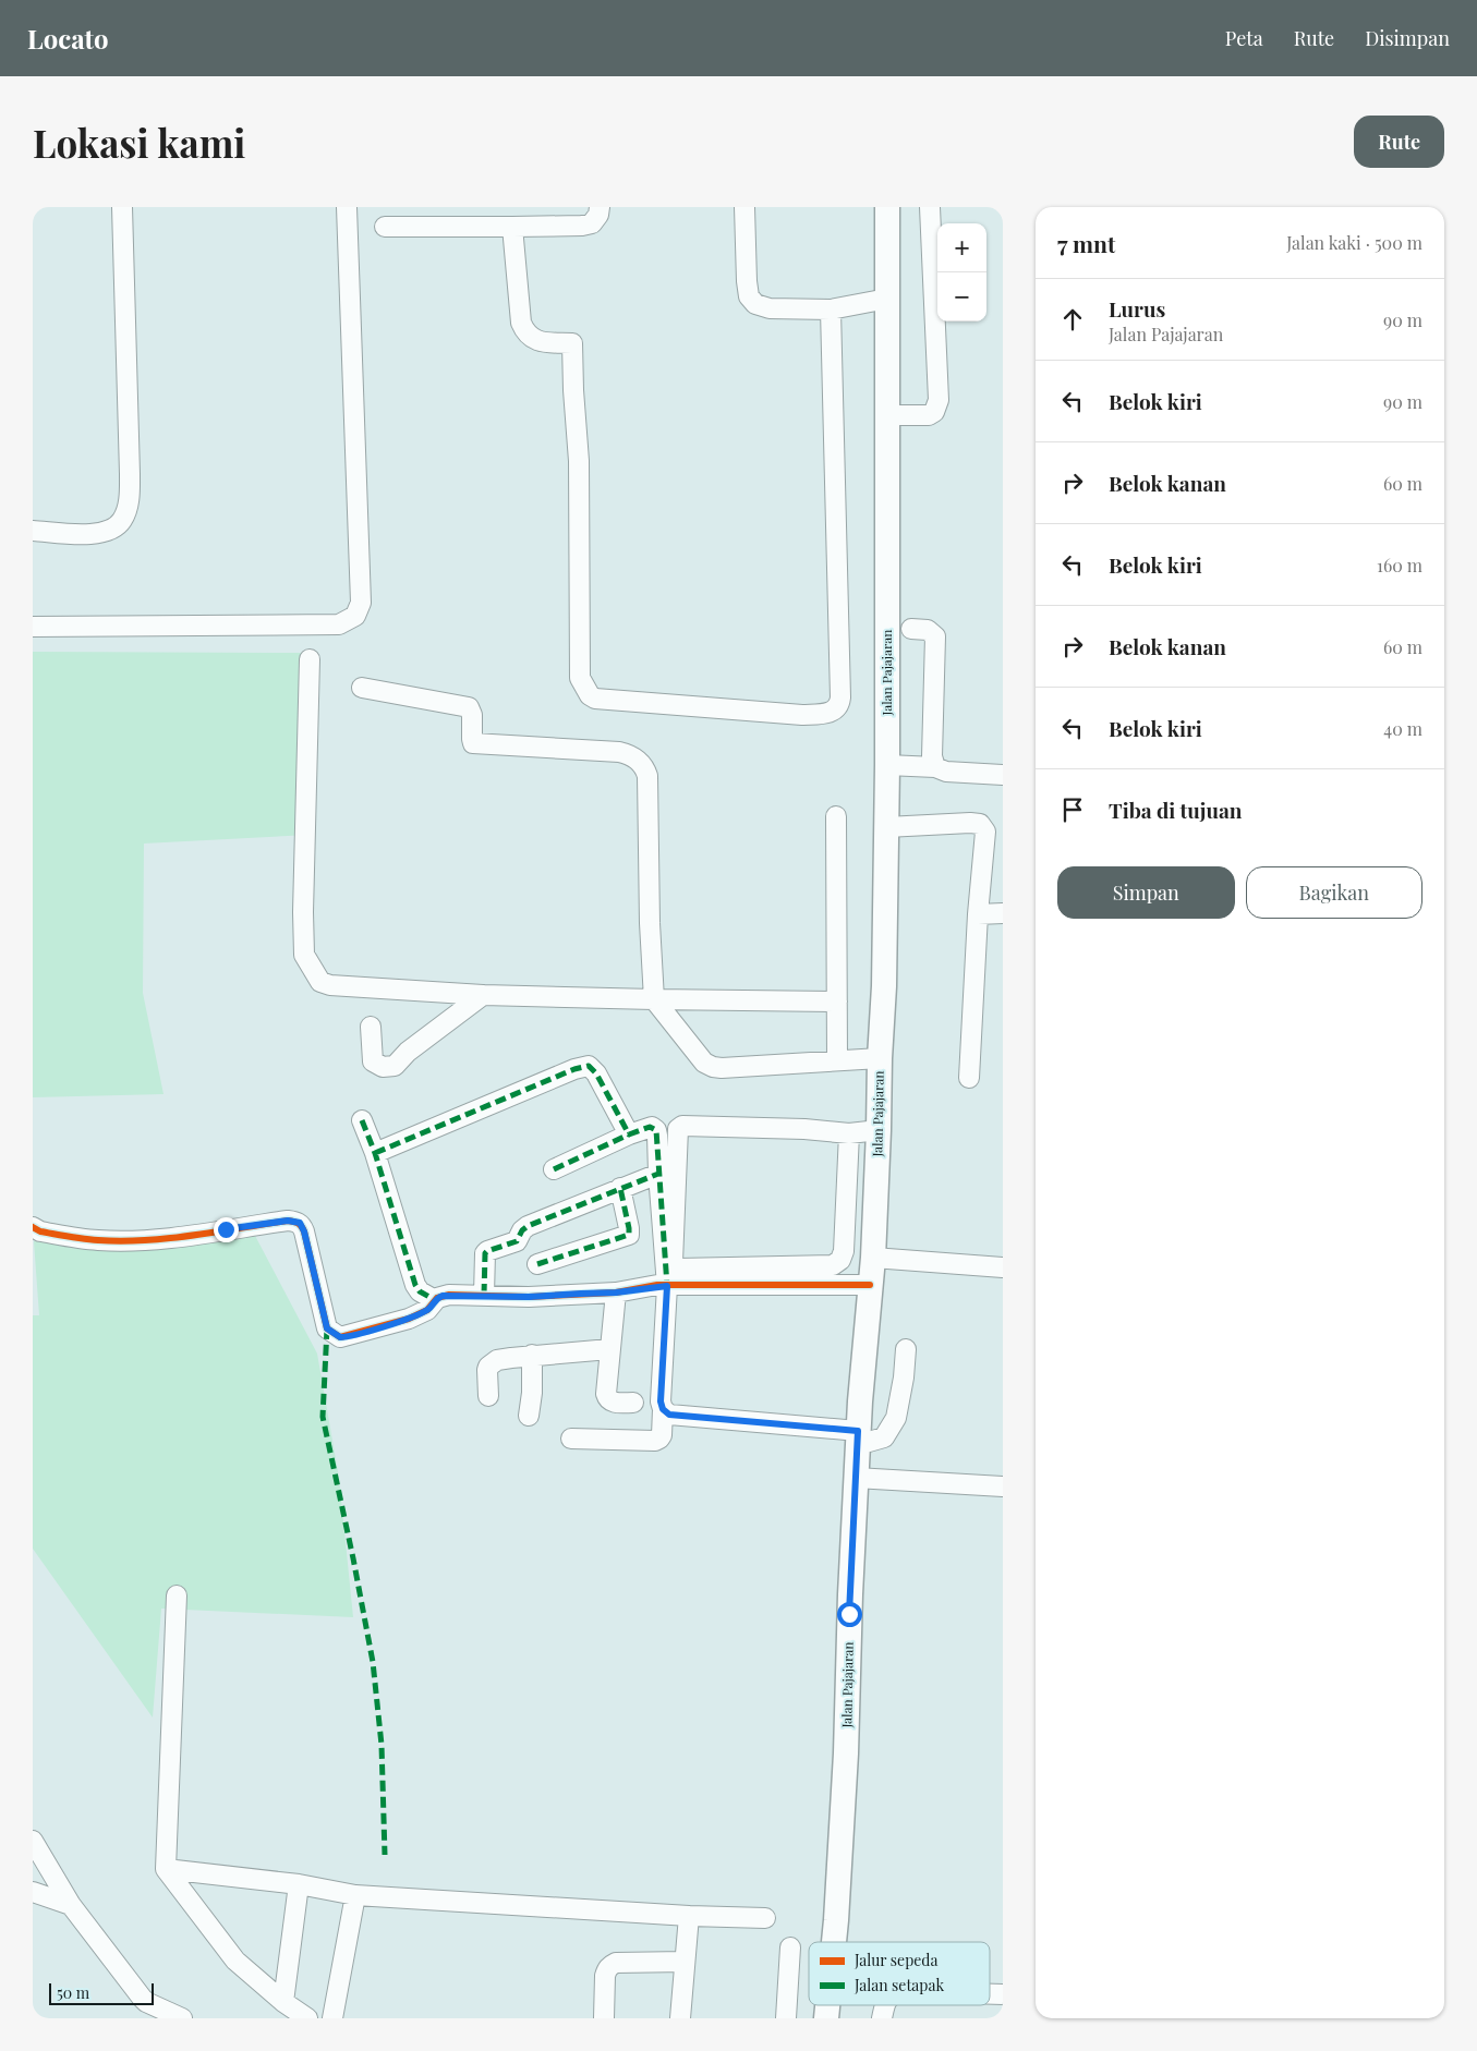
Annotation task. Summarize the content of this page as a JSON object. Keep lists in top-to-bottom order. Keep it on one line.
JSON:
{"streets":{"main road":["Jalan Pajajaran"]},"legend":["Jalur sepeda","Jalan setapak"],"scale_bar":"50 m","page":{"header":"Locato","nav":["Peta","Rute","Disimpan"],"buttons":["Rute",["Simpan","Bagikan"]],"title":"Lokasi kami","heading":["7 mnt","Jalan kaki · 500 m"],"map_buttons":["+","−"],"list":[["Lurus","Jalan Pajajaran","90 m"],["Belok kiri","90 m"],["Belok kanan","60 m"],["Belok kiri","160 m"],["Belok kanan","60 m"],["Belok kiri","40 m"],"Tiba di tujuan"],"scale":"50 m"}}
